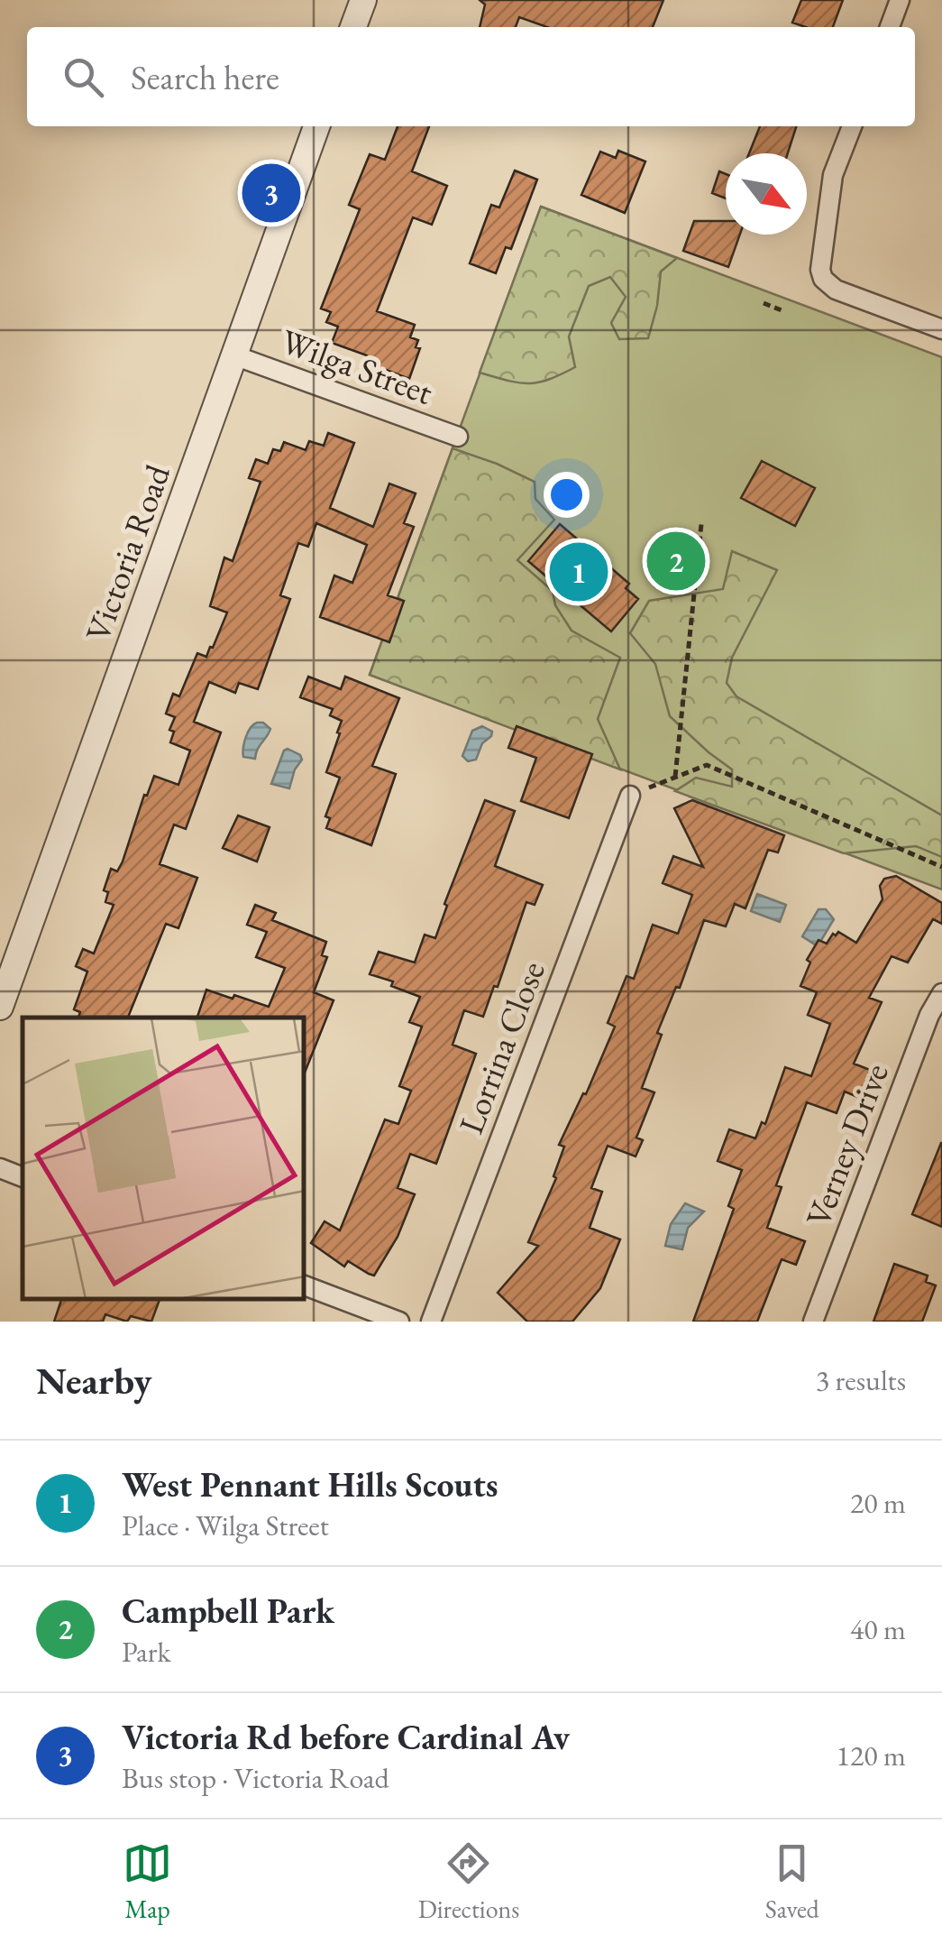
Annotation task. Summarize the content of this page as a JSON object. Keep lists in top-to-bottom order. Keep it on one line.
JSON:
{"streets":{"street":["Wilga Street","Victoria Road","Lorrina Close","Verney Drive"]},"crossings":[["Wilga Street","Victoria Road"]],"north":"bottom right","page":{"search":"Search here","pins":["3","2","1"],"heading":["Nearby","3 results"],"list":[{"mark":"1","name":"West Pennant Hills Scouts","note":"Place · Wilga Street","value":"20 m"},{"mark":"2","name":"Campbell Park","note":"Park","value":"40 m"},{"mark":"3","name":"Victoria Rd before Cardinal Av","note":"Bus stop · Victoria Road","value":"120 m"}],"nav":["Map","Directions","Saved"]}}
